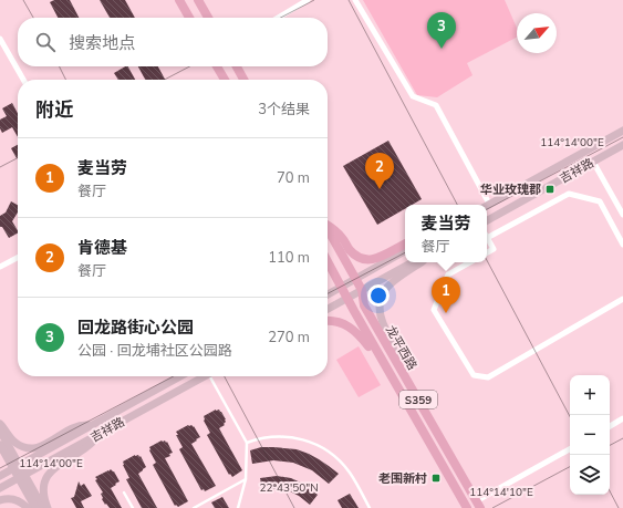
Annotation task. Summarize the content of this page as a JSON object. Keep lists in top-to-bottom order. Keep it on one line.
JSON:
{"streets":{"main road":["吉祥路","龙平西路","S359"]},"places":{"transit":["华业玫瑰郡","老围新村"]},"north":"top right","page":{"pins":["3","2","1"],"search":"搜索地点","heading":["附近","3个结果"],"list":[{"mark":"1","name":"麦当劳","note":"餐厅","value":"70 m"},{"mark":"2","name":"肯德基","note":"餐厅","value":"110 m"},{"mark":"3","name":"回龙路街心公园","note":"公园 · 回龙埔社区公园路","value":"270 m"}],"popup":["麦当劳","餐厅"],"map_buttons":["+","−"]},"coordinates":["114°14'00\"E","22°43'50\"N","114°14'10\"E"]}
